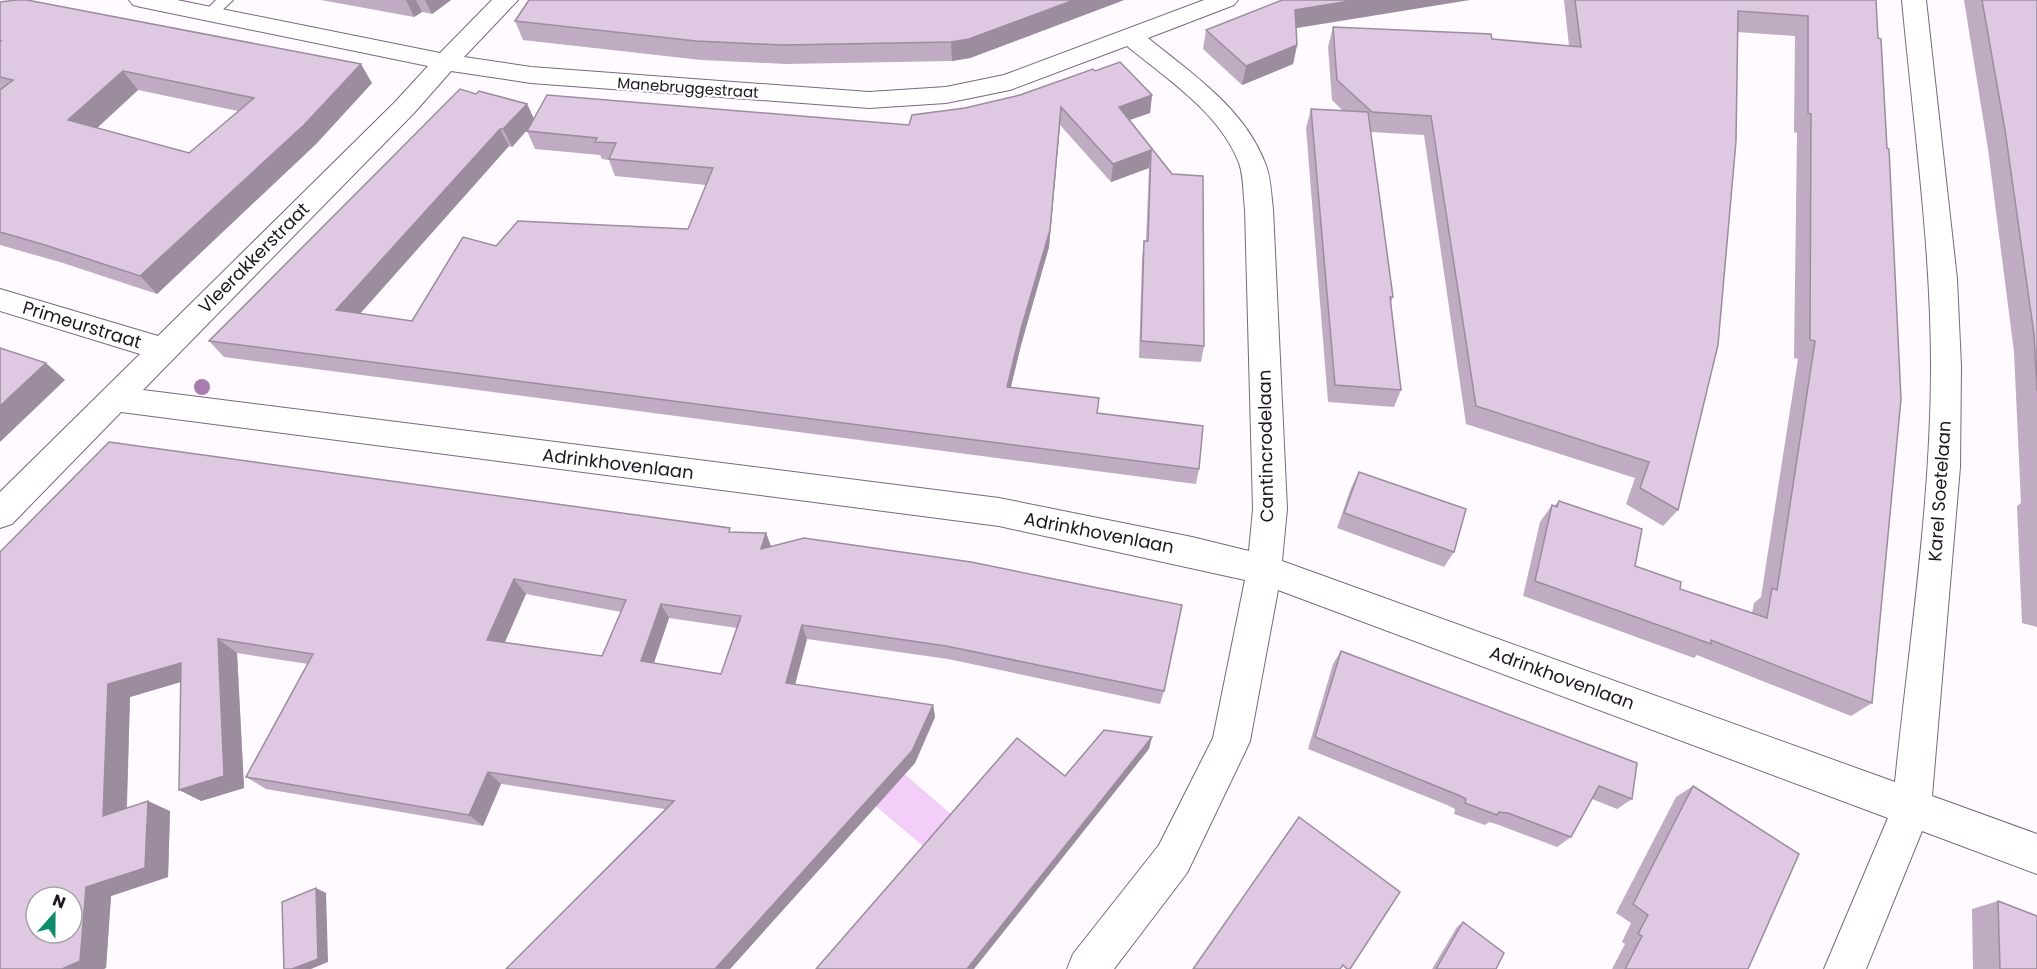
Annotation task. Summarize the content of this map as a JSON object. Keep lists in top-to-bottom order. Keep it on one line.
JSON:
{"streets":{"street":["Manebruggestraat","Vleerakkerstraat","Primeurstraat","Cantincrodelaan","Adrinkhovenlaan","Karel Soetelaan"]},"crossings":[["Manebruggestraat","Vleerakkerstraat"],["Manebruggestraat","Cantincrodelaan"],["Vleerakkerstraat","Primeurstraat"],["Vleerakkerstraat","Adrinkhovenlaan"],["Cantincrodelaan","Adrinkhovenlaan"],["Adrinkhovenlaan","Karel Soetelaan"]],"north":"top"}
